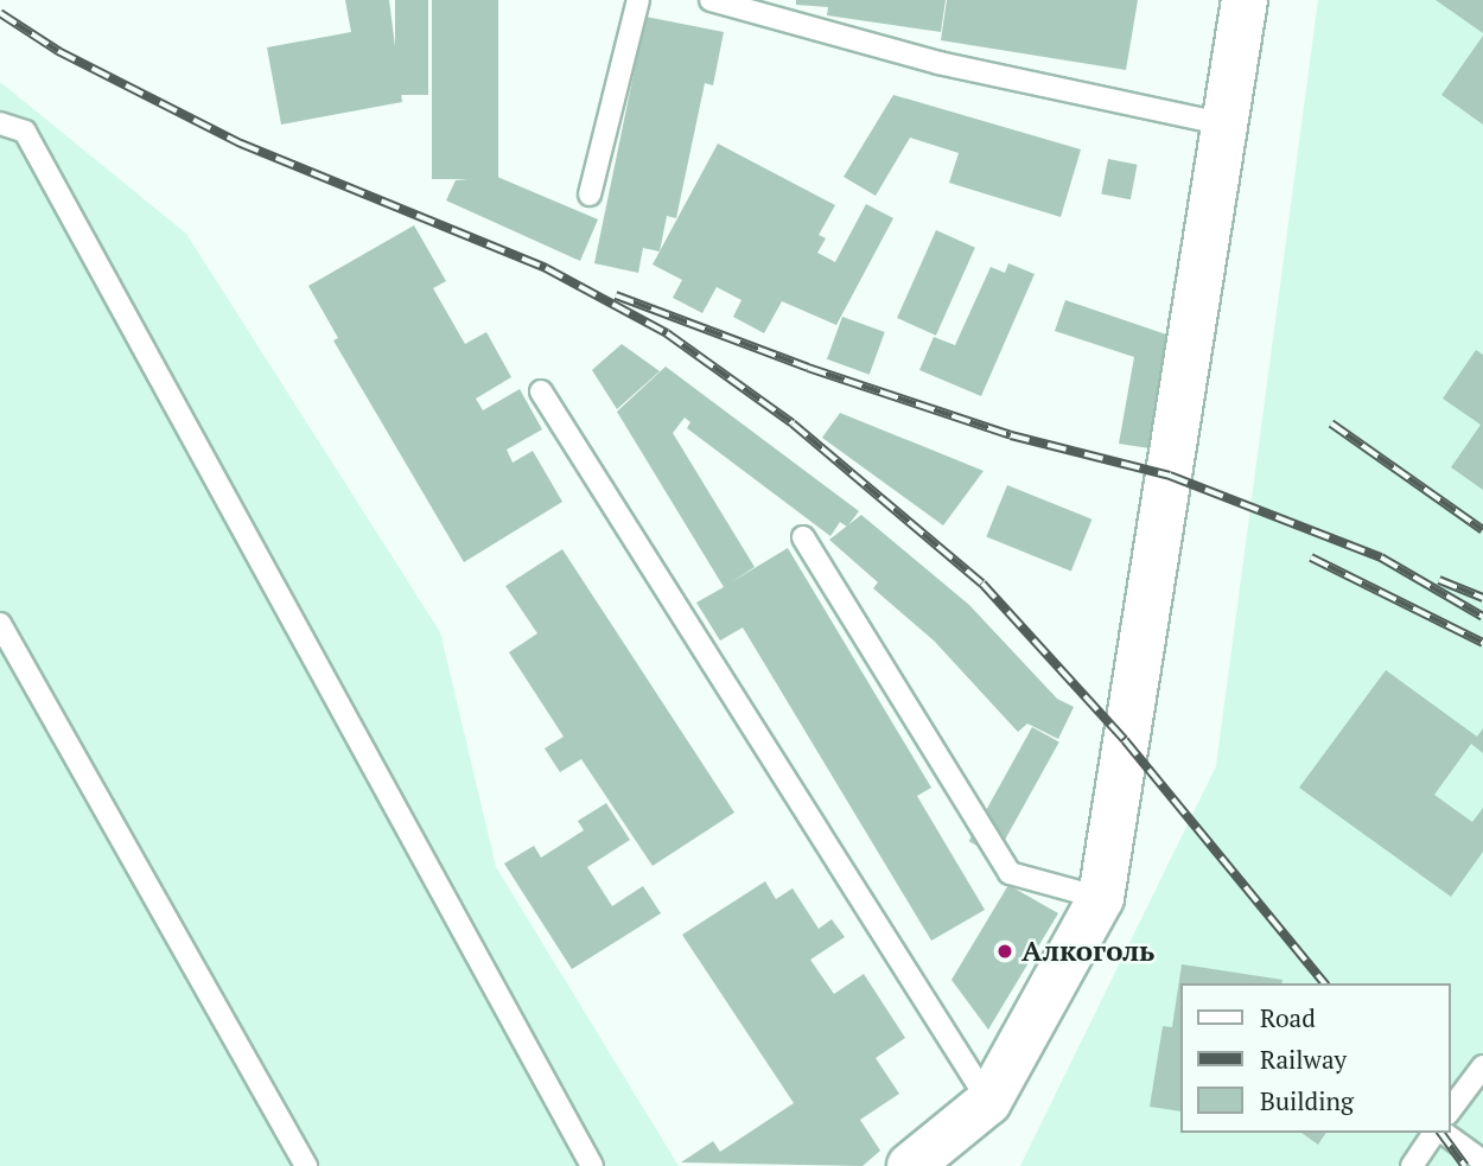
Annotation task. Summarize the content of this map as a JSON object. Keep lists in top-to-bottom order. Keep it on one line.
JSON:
{"places":["Алкоголь"],"legend":["Road","Railway","Building"]}
